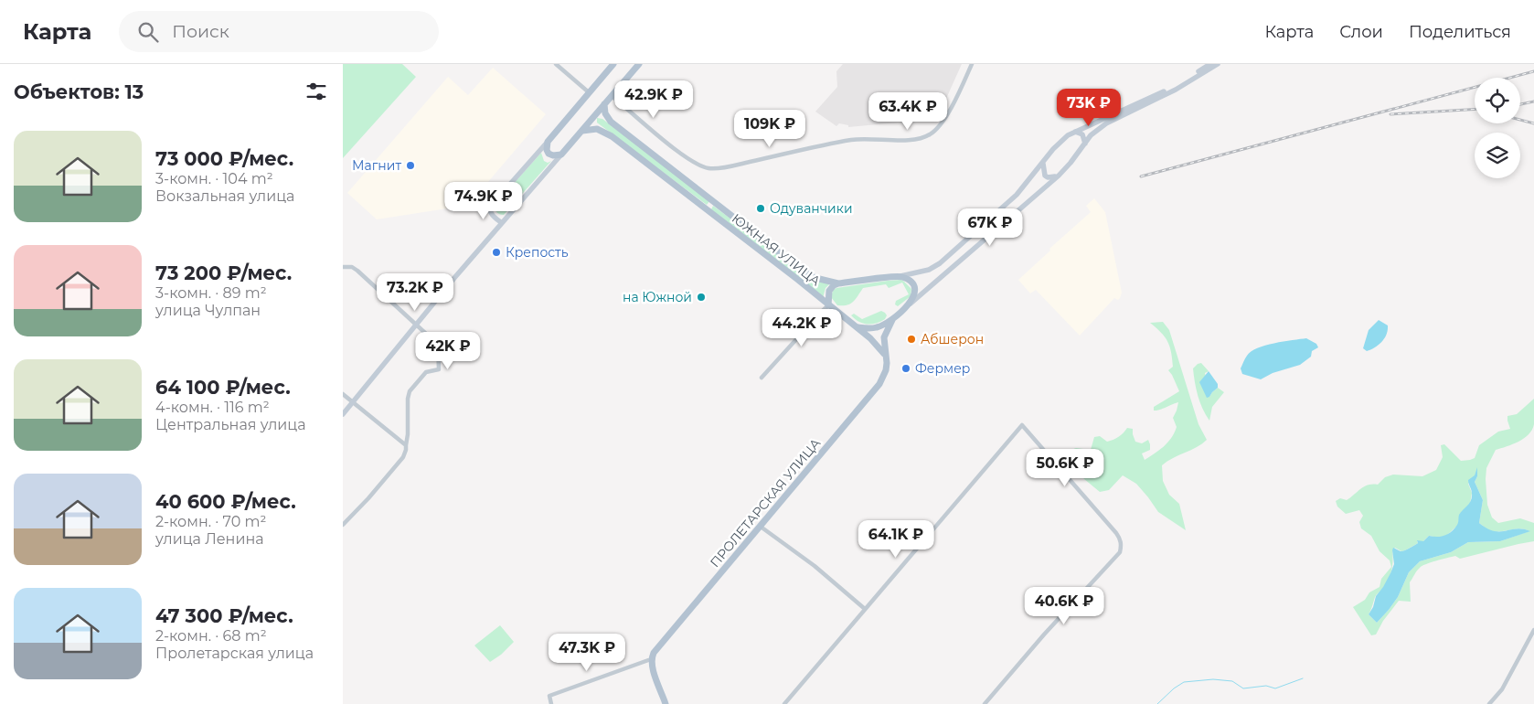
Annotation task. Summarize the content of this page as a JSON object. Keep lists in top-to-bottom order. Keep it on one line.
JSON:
{"streets":{"main road":["ЮЖНАЯ УЛИЦА","ПРОЛЕТАРСКАЯ УЛИЦА"]},"places":["Магнит","Одуванчики","Крепость","на Южной","Абшерон","Фермер"],"page":{"header":"Карта","search":"Поиск","nav":["Карта","Слои","Поделиться"],"heading":"Объектов: 13","price":["42.9K ₽","73K ₽","63.4K ₽","109K ₽","74.9K ₽","67K ₽","73.2K ₽","44.2K ₽","42K ₽","50.6K ₽","64.1K ₽","40.6K ₽","47.3K ₽"],"list":[{"name":"73 000 ₽/мес.","note":"3-комн. · 104 m² · Вокзальная улица"},{"name":"73 200 ₽/мес.","note":"3-комн. · 89 m² · улица Чулпан"},{"name":"64 100 ₽/мес.","note":"4-комн. · 116 m² · Центральная улица"},{"name":"40 600 ₽/мес.","note":"2-комн. · 70 m² · улица Ленина"},{"name":"47 300 ₽/мес.","note":"2-комн. · 68 m² · Пролетарская улица"}]}}
